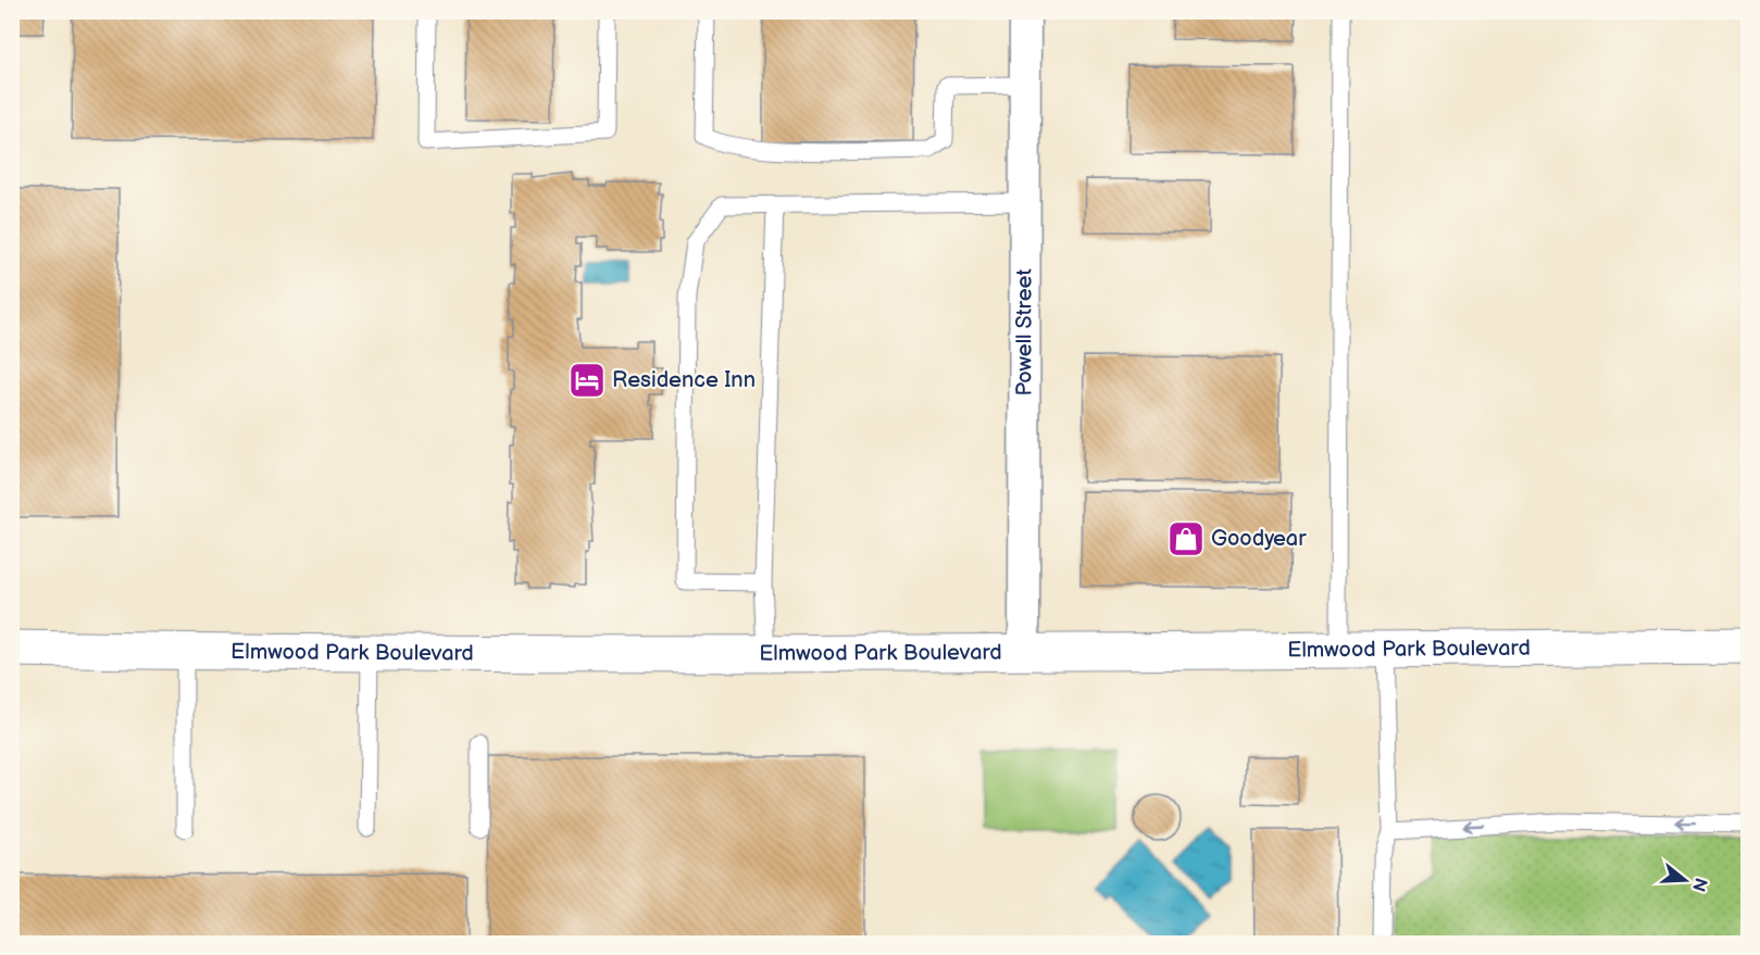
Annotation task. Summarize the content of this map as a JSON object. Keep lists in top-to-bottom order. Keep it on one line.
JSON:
{"streets":{"street":["Powell Street","Elmwood Park Boulevard"]},"crossings":[["Powell Street","Elmwood Park Boulevard"]],"places":{"hotel":["Residence Inn"],"shop":["Goodyear"]},"north":"right"}
